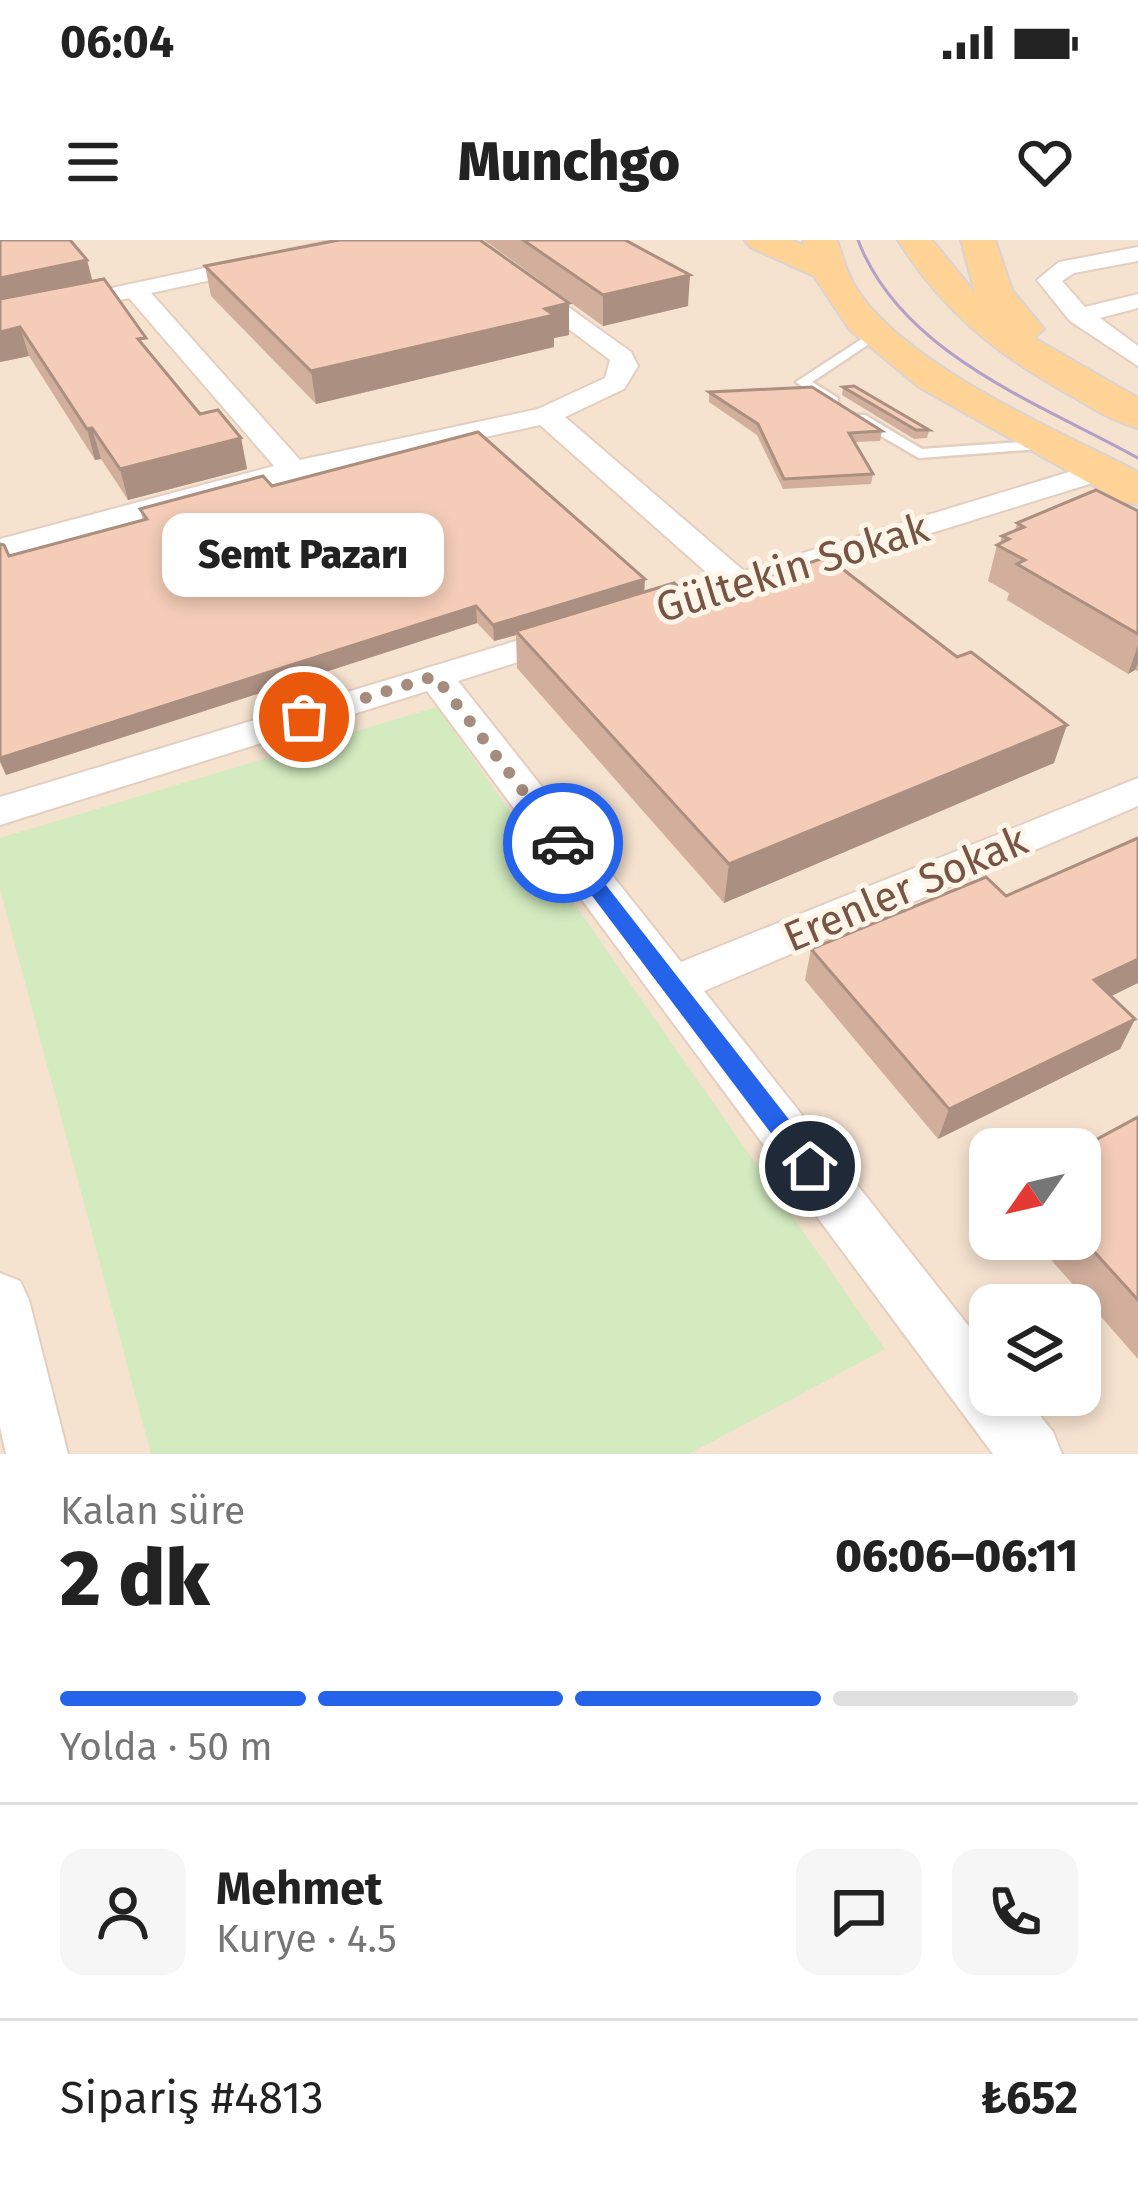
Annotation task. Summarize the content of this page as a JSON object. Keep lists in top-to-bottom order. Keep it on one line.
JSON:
{"streets":{"street":["Gültekin Sokak","Erenler Sokak"]},"places":["Semt Pazarı"],"north":"bottom left","page":{"status":"06:04","header":"Munchgo","bubble":"Semt Pazarı","heading":["2 dk","Kalan süre","06:06–06:11"],"panel":["Mehmet","Kurye · 4.5","Sipariş #4813","₺652"],"bar":"Yolda · 50 m"}}
